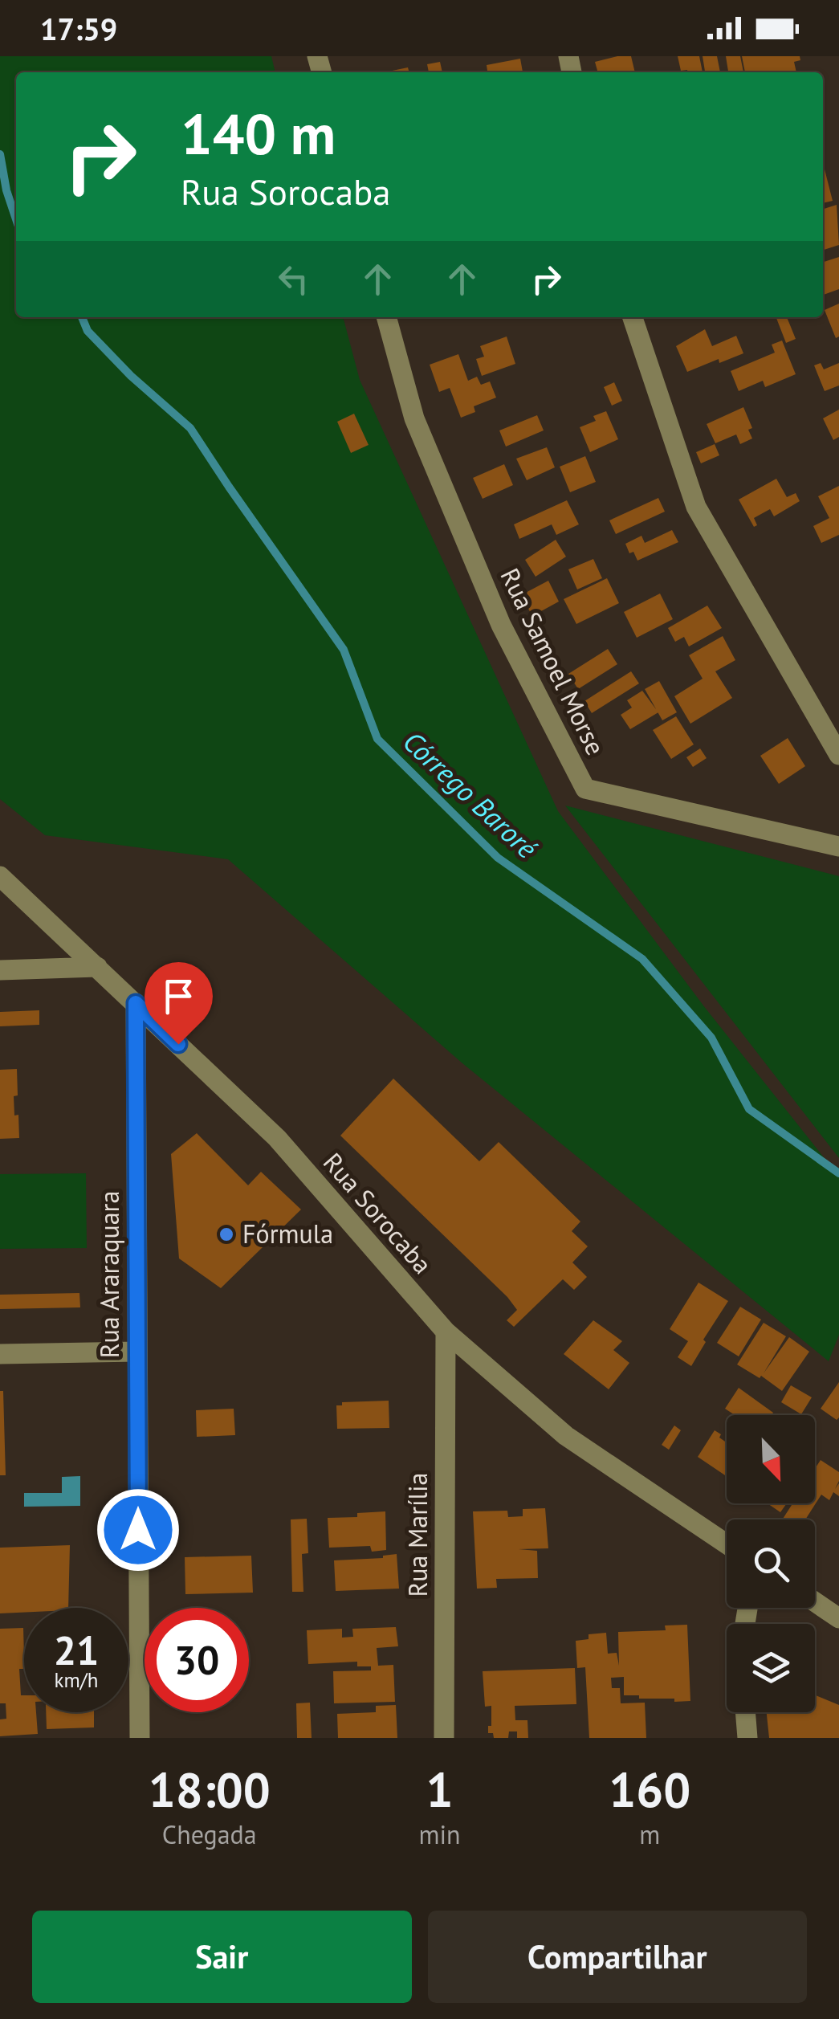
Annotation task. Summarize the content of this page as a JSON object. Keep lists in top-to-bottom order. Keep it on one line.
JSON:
{"streets":{"street":["Rua Samoel Morse","Rua Sorocaba","Rua Araraquara","Rua Marília"]},"crossings":[["Rua Sorocaba","Rua Araraquara"],["Rua Sorocaba","Rua Marília"]],"water":["Córrego Baroré"],"places":["Fórmula"],"north":"bottom right","page":{"status":"17:59","turn":["140 m","Rua Sorocaba"],"speed":"21 km/h","limit":"30","eta":["18:00","Chegada","1","min","160","m"],"buttons":["Sair","Compartilhar"]}}
